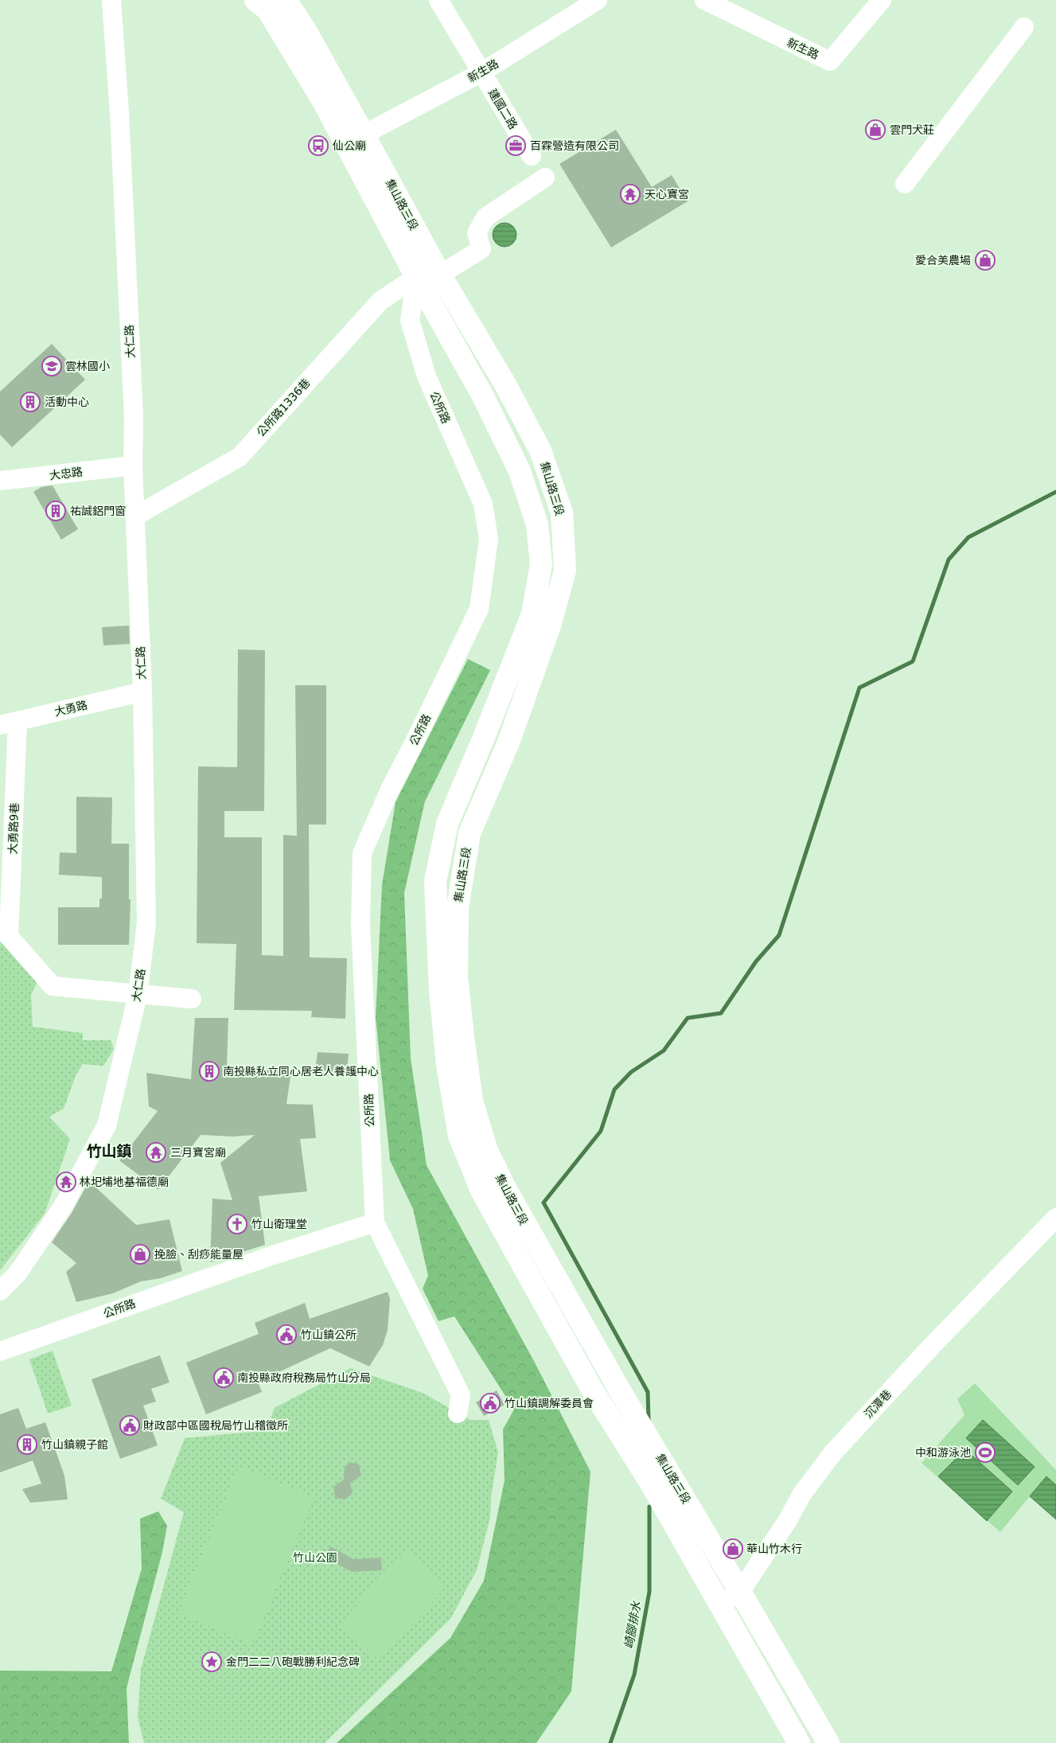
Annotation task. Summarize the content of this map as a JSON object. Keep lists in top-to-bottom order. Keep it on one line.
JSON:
{"streets":{"main road":["集山路三段"],"street":["新生路","建國二路","大仁路","公所路1336巷","公所路","大忠路","大勇路","大勇路9巷","沉潭巷"]},"crossings":[["新生路","建國二路"],["新生路","集山路三段"],["集山路三段","公所路1336巷"],["集山路三段","公所路"],["集山路三段","沉潭巷"],["大仁路","公所路1336巷"],["大仁路","大忠路"],["大仁路","大勇路"],["公所路1336巷","公所路"],["大勇路","大勇路9巷"]],"districts":["竹山鎮"],"water":["崎腳排水"],"parks":["竹山公園"],"places":{"shop":["雲門犬莊","愛合美農場","挽臉、刮痧能量屋","華山竹木行"],"bus stop":["仙公廟"],"office":["百霖營造有限公司"],"temple":["天心寶宮","三月寶宮廟","林圯埔地基福德廟"],"school or university":["雲林國小"],"building":["活動中心","祐誠鋁門窗","南投縣私立同心居老人養護中心","竹山鎮親子館"],"church":["竹山衛理堂"],"public building":["竹山鎮公所","南投縣政府稅務局竹山分局","竹山鎮調解委員會","財政部中區國稅局竹山稽徵所"],"sports":["中和游泳池"],"place":["金門二二八砲戰勝利紀念碑"]}}
